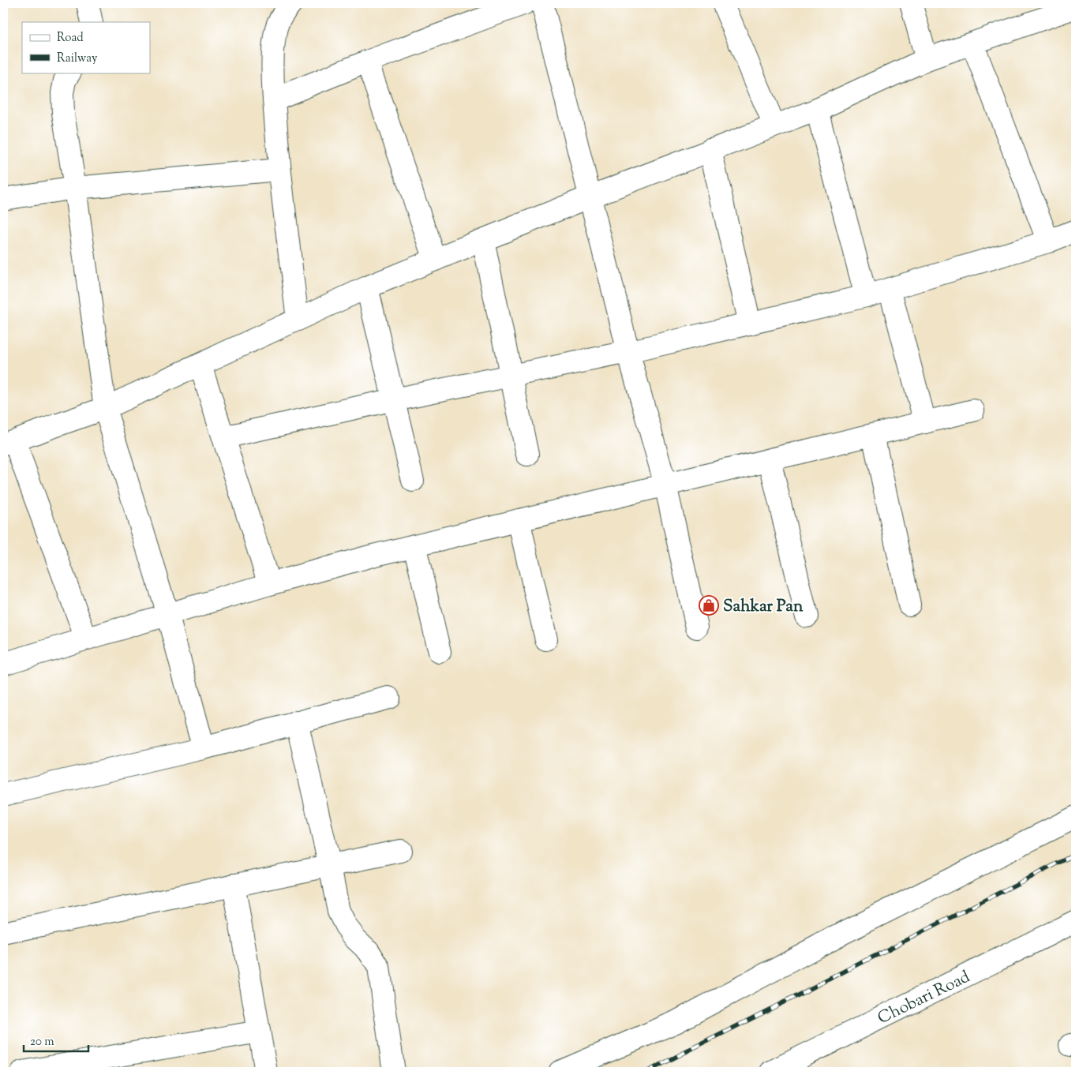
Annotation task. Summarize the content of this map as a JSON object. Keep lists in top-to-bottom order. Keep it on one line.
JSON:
{"streets":{"street":["Chobari Road"]},"places":{"shop":["Sahkar Pan"]},"legend":["Road","Railway"],"scale_bar":"20 m"}
